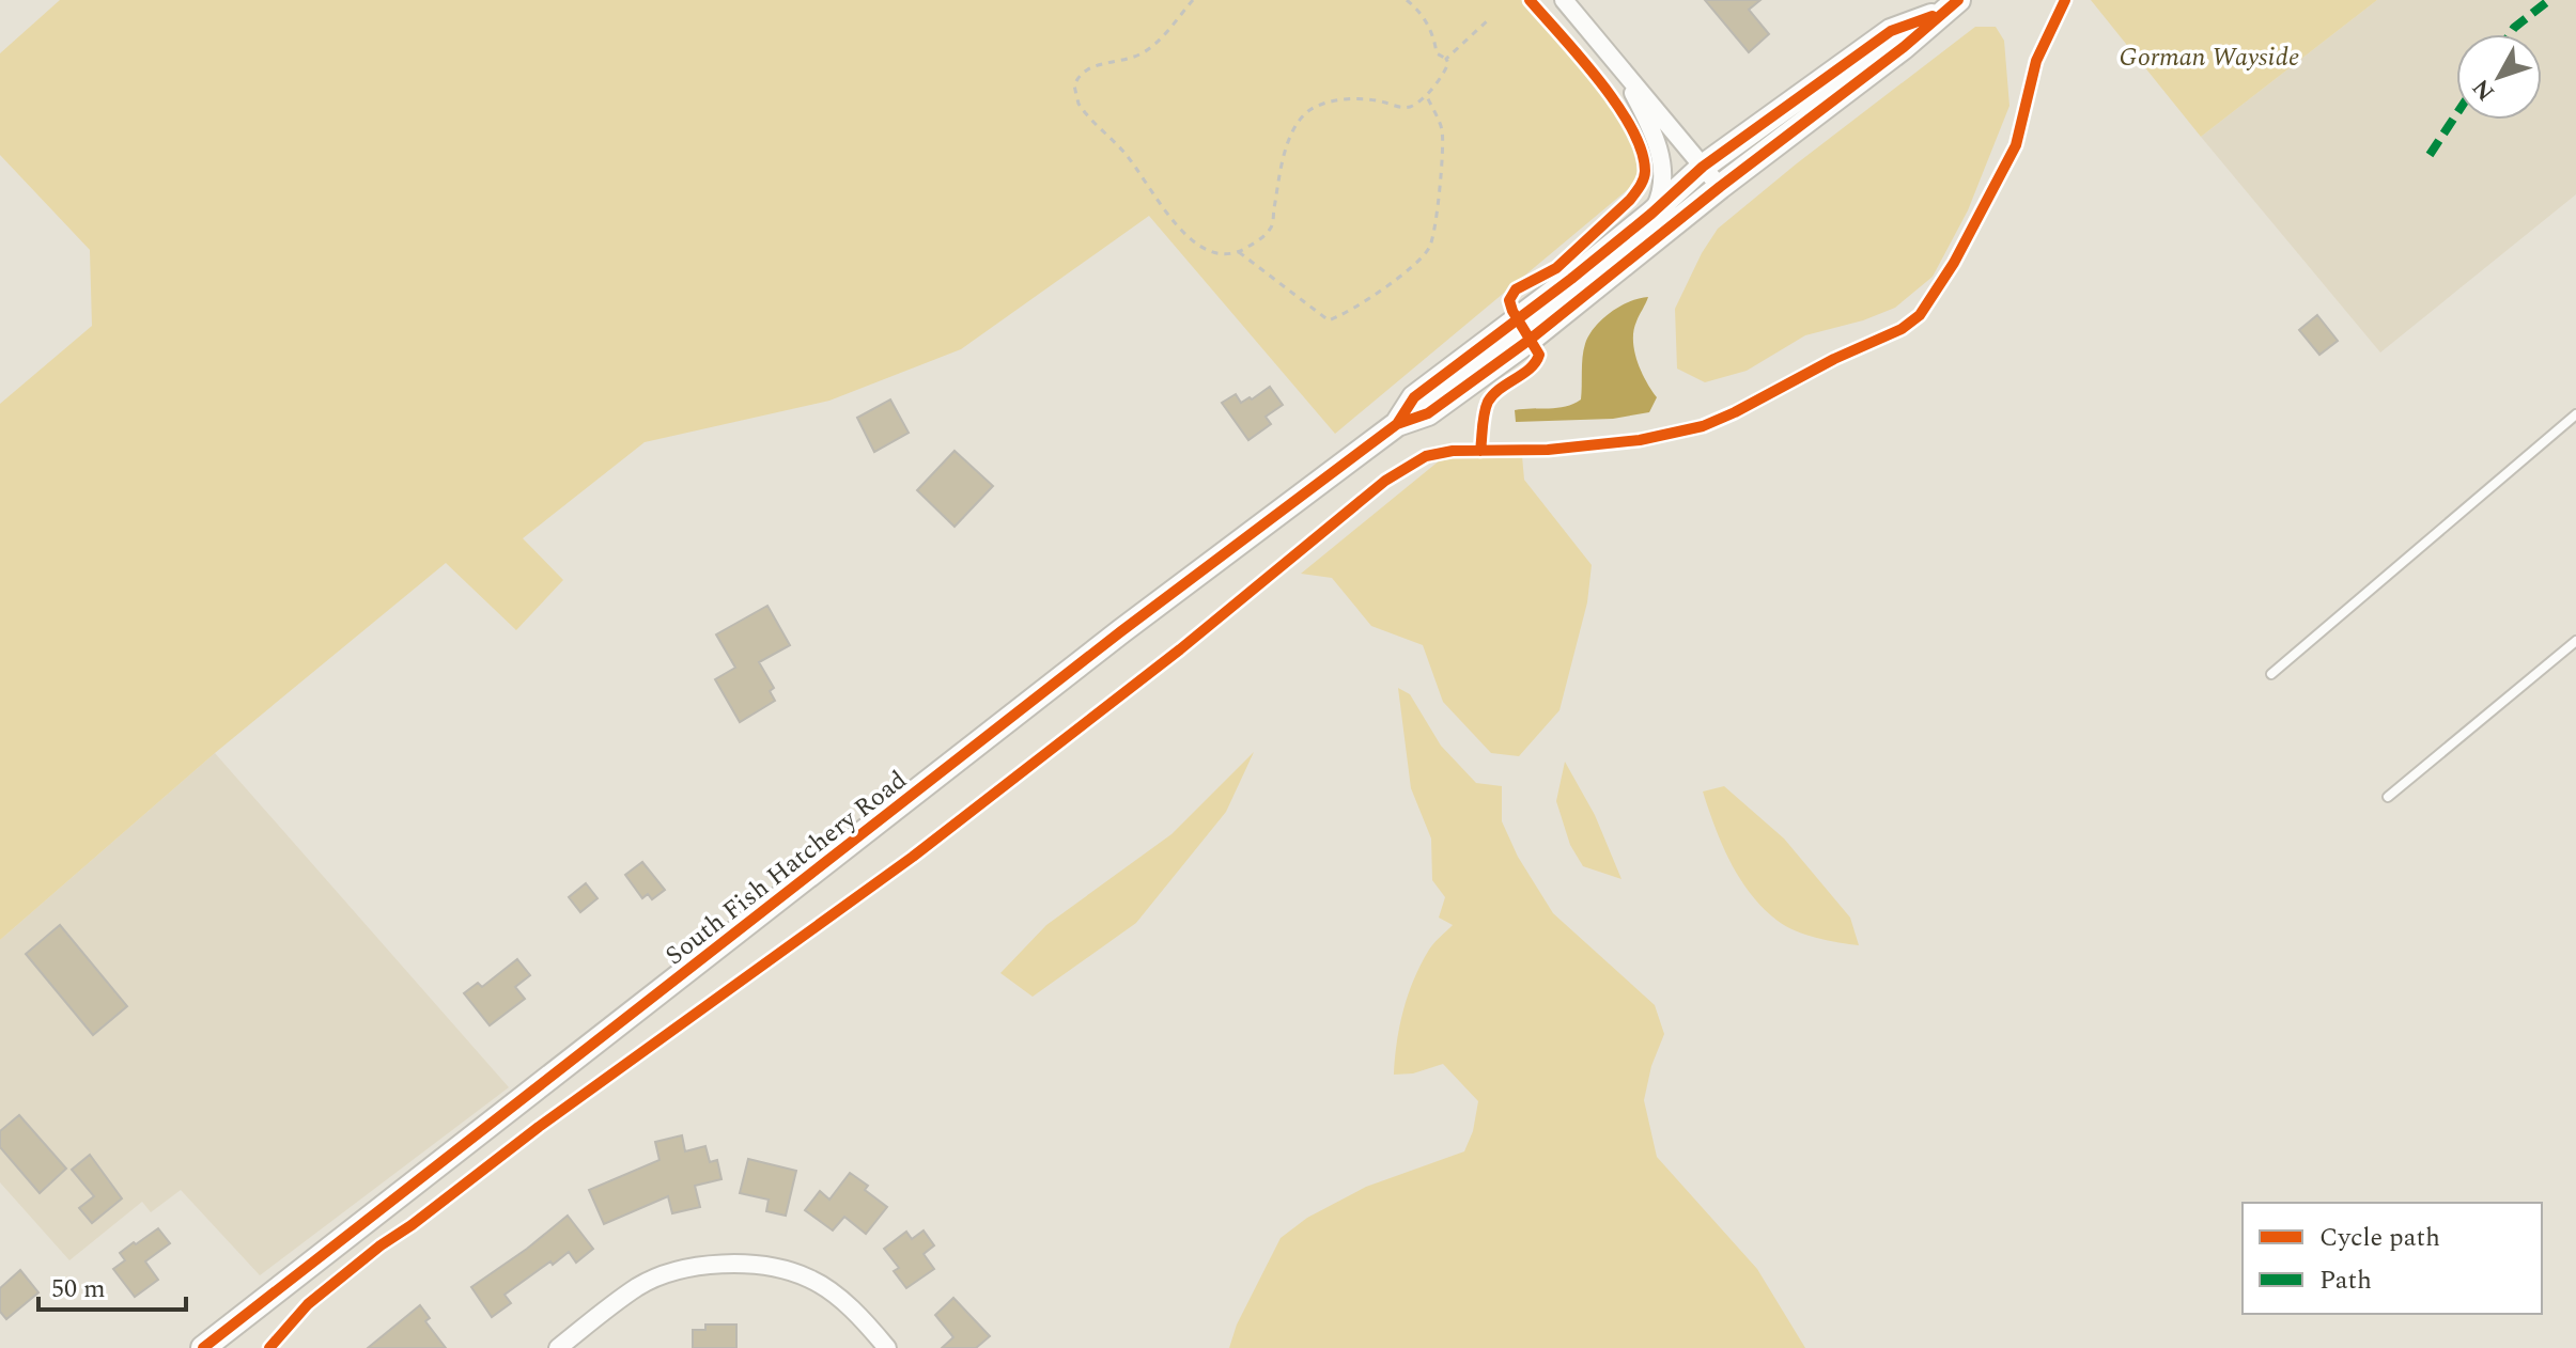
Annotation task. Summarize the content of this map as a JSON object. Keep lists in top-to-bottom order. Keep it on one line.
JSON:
{"streets":{"main road":["South Fish Hatchery Road"]},"parks":["Gorman Wayside"],"legend":["Cycle path","Path"],"scale_bar":"50 m","north":"bottom left"}
